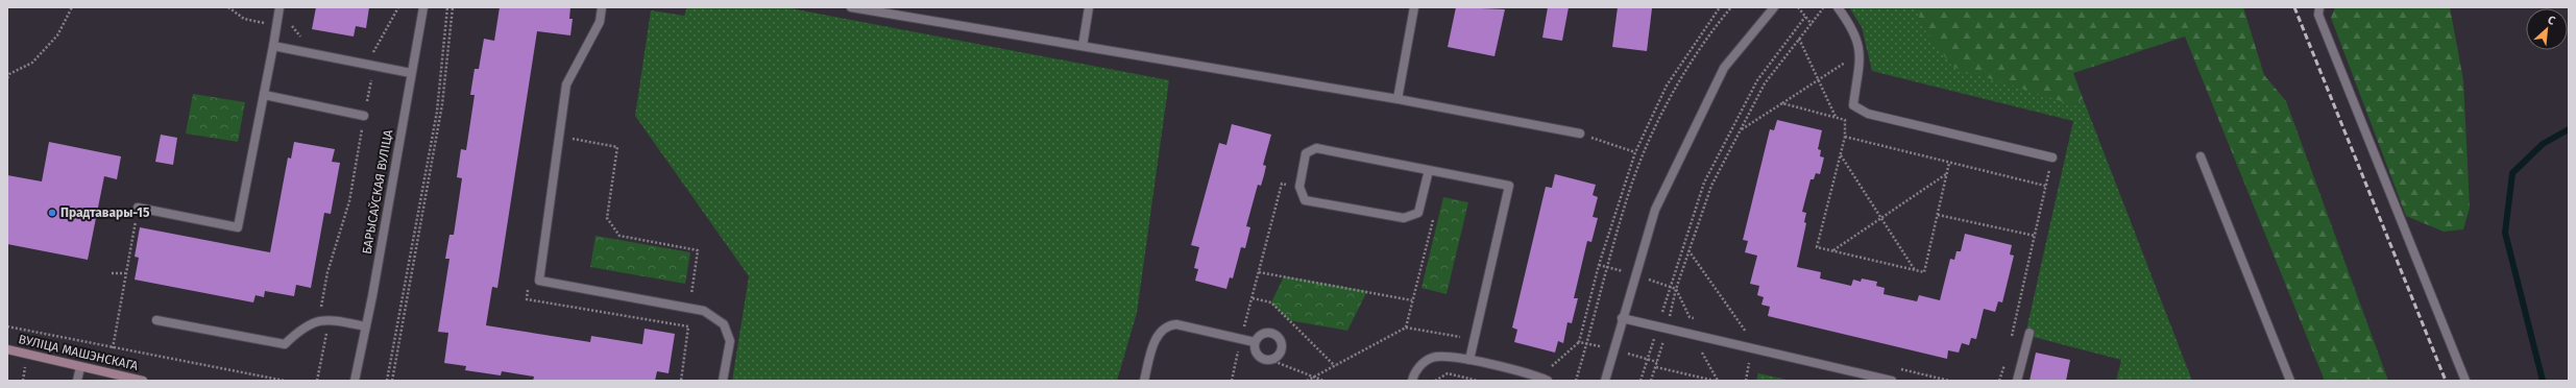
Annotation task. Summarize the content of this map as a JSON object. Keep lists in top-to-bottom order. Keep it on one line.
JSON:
{"streets":{"main road":["ВУЛІЦА МАШЭНСКАГА"],"street":["БАРЫСАЎСКАЯ ВУЛІЦА"]},"places":["Прадтавары-15"],"north":"top right"}
